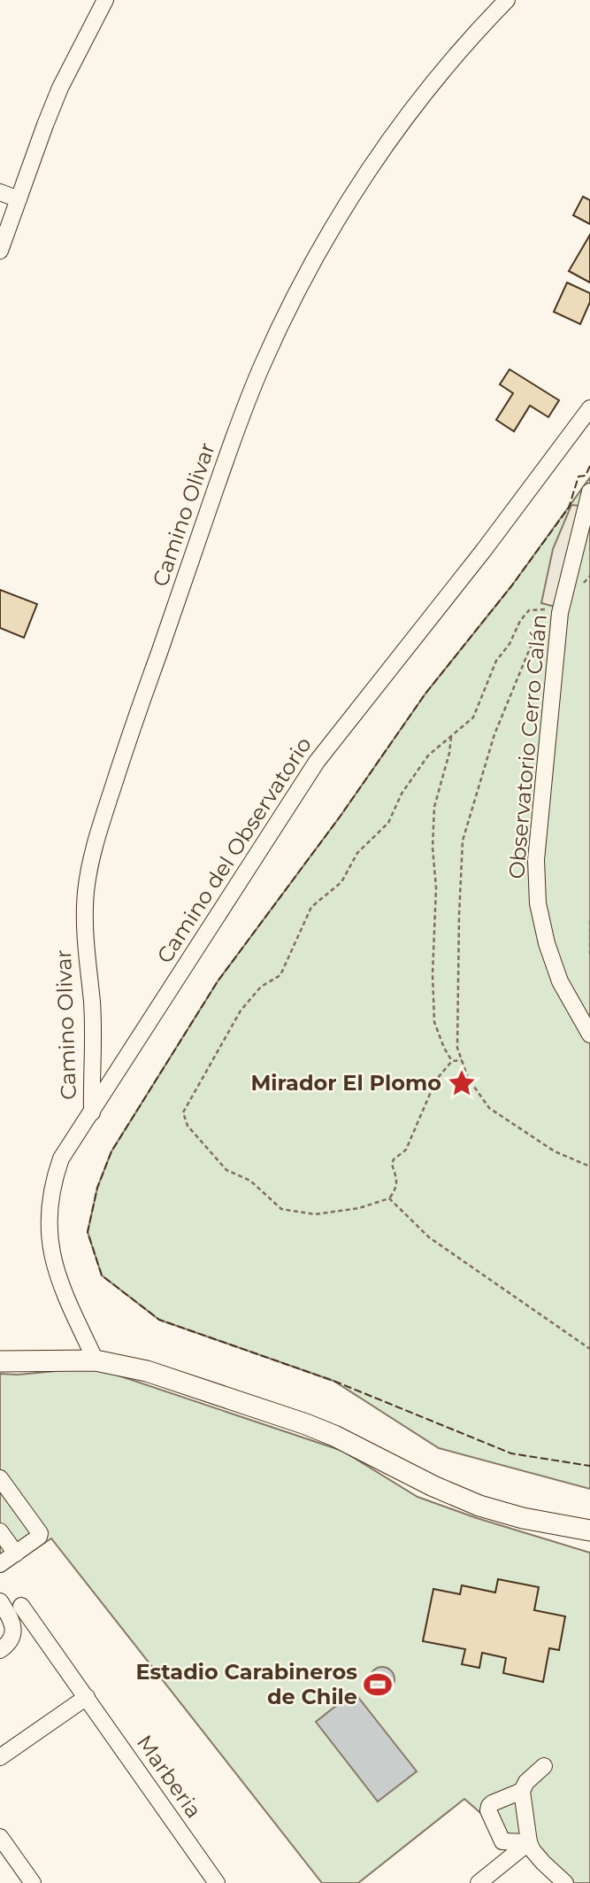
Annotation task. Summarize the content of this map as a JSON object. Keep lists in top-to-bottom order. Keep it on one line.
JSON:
{"streets":{"street":["Camino Olivar","Observatorio Cerro Calán","Camino del Observatorio","Marberia"]},"crossings":[["Camino Olivar","Camino del Observatorio"]],"places":{"place":["Mirador El Plomo"],"sports":["Estadio Carabineros de Chile"]}}
